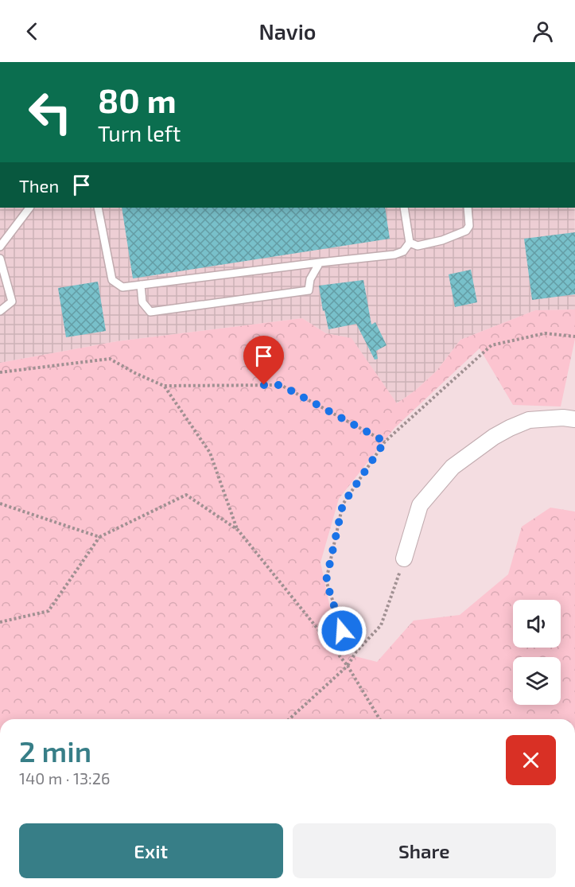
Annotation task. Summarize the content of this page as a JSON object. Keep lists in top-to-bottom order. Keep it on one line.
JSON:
{"page":{"header":"Navio","turn":["80 m","Turn left"],"then":"Then","heading":["2 min","140 m · 13:26"],"buttons":["Exit","Share"]}}
